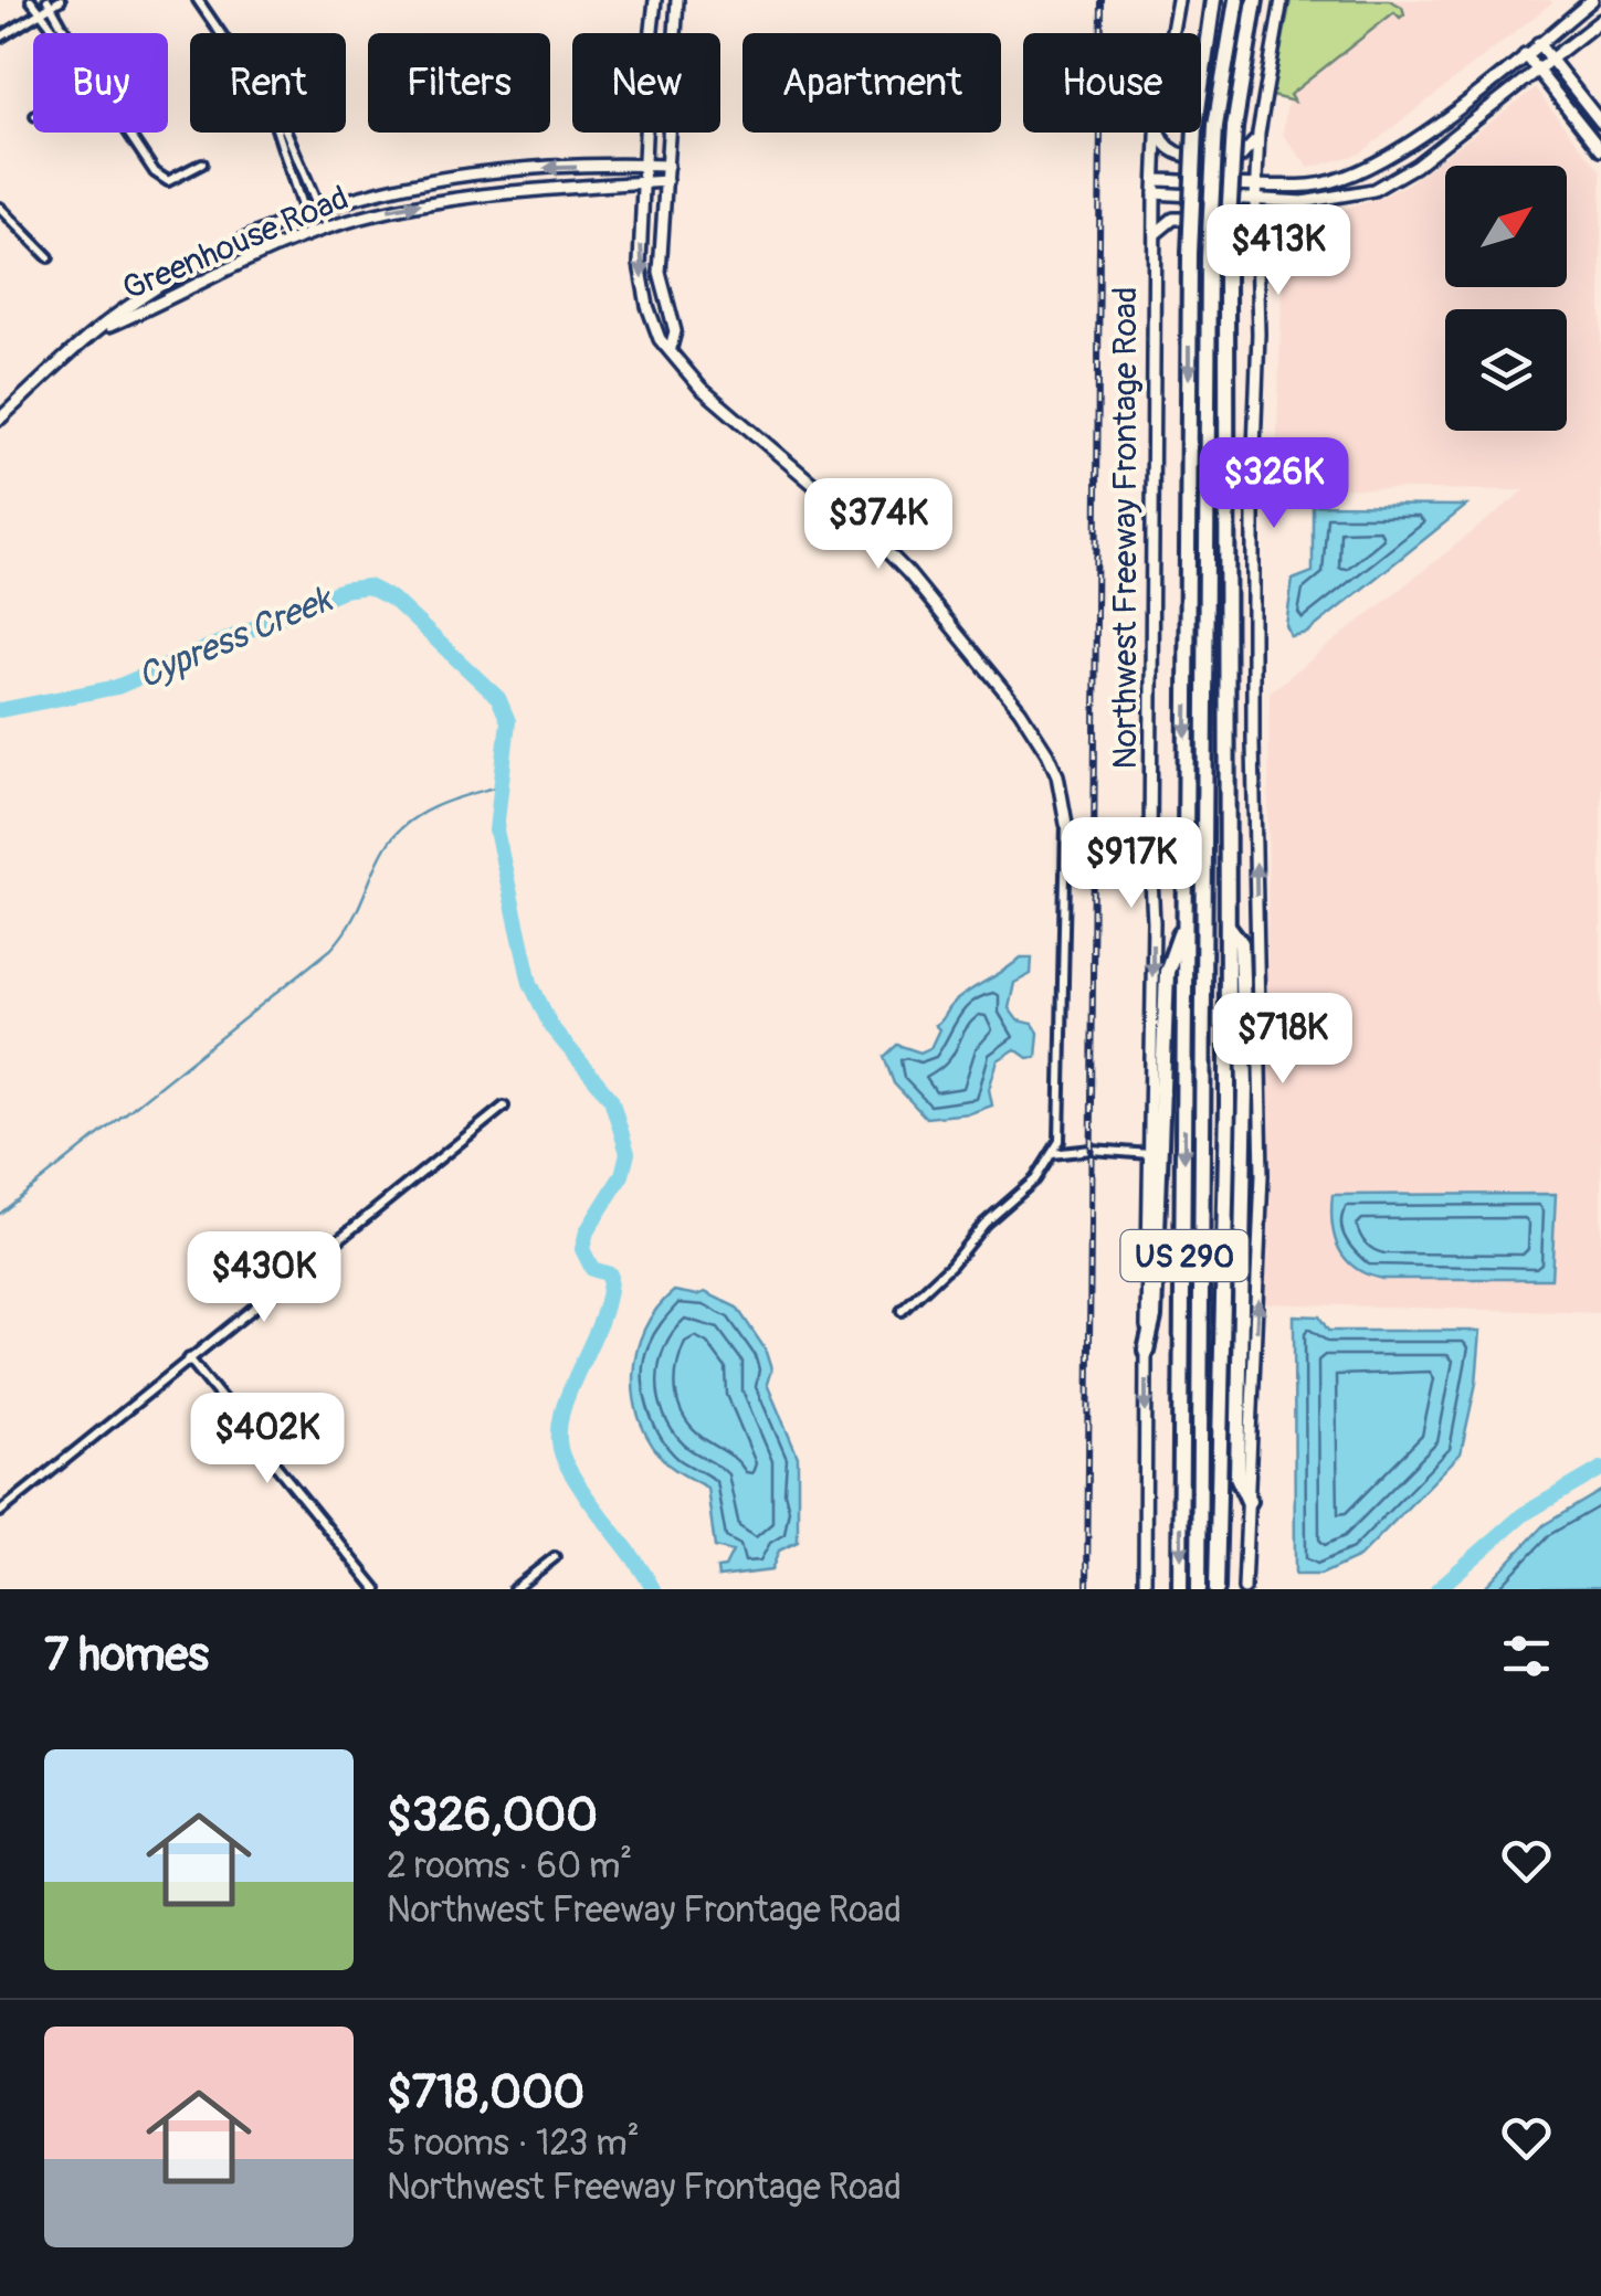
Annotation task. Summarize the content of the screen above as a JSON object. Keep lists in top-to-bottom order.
{
  "streets": {
    "highway": ["US 290"],
    "street": ["Greenhouse Road", "Northwest Freeway Frontage Road"]
  },
  "one_way": ["Northwest Freeway Frontage Road"],
  "water": ["Cypress Creek"],
  "north": "top right",
  "page": {
    "chip": [
      "Buy",
      "Rent",
      "Filters",
      "New",
      "Apartment",
      "House"
    ],
    "price": [
      "$413K",
      "$326K",
      "$374K",
      "$917K",
      "$718K",
      "$430K",
      "$402K"
    ],
    "heading": "7 homes",
    "list": [
      {
        "name": "$326,000",
        "note": "2 rooms · 60 m² · Northwest Freeway Frontage Road"
      },
      {
        "name": "$718,000",
        "note": "5 rooms · 123 m² · Northwest Freeway Frontage Road"
      }
    ]
  }
}
